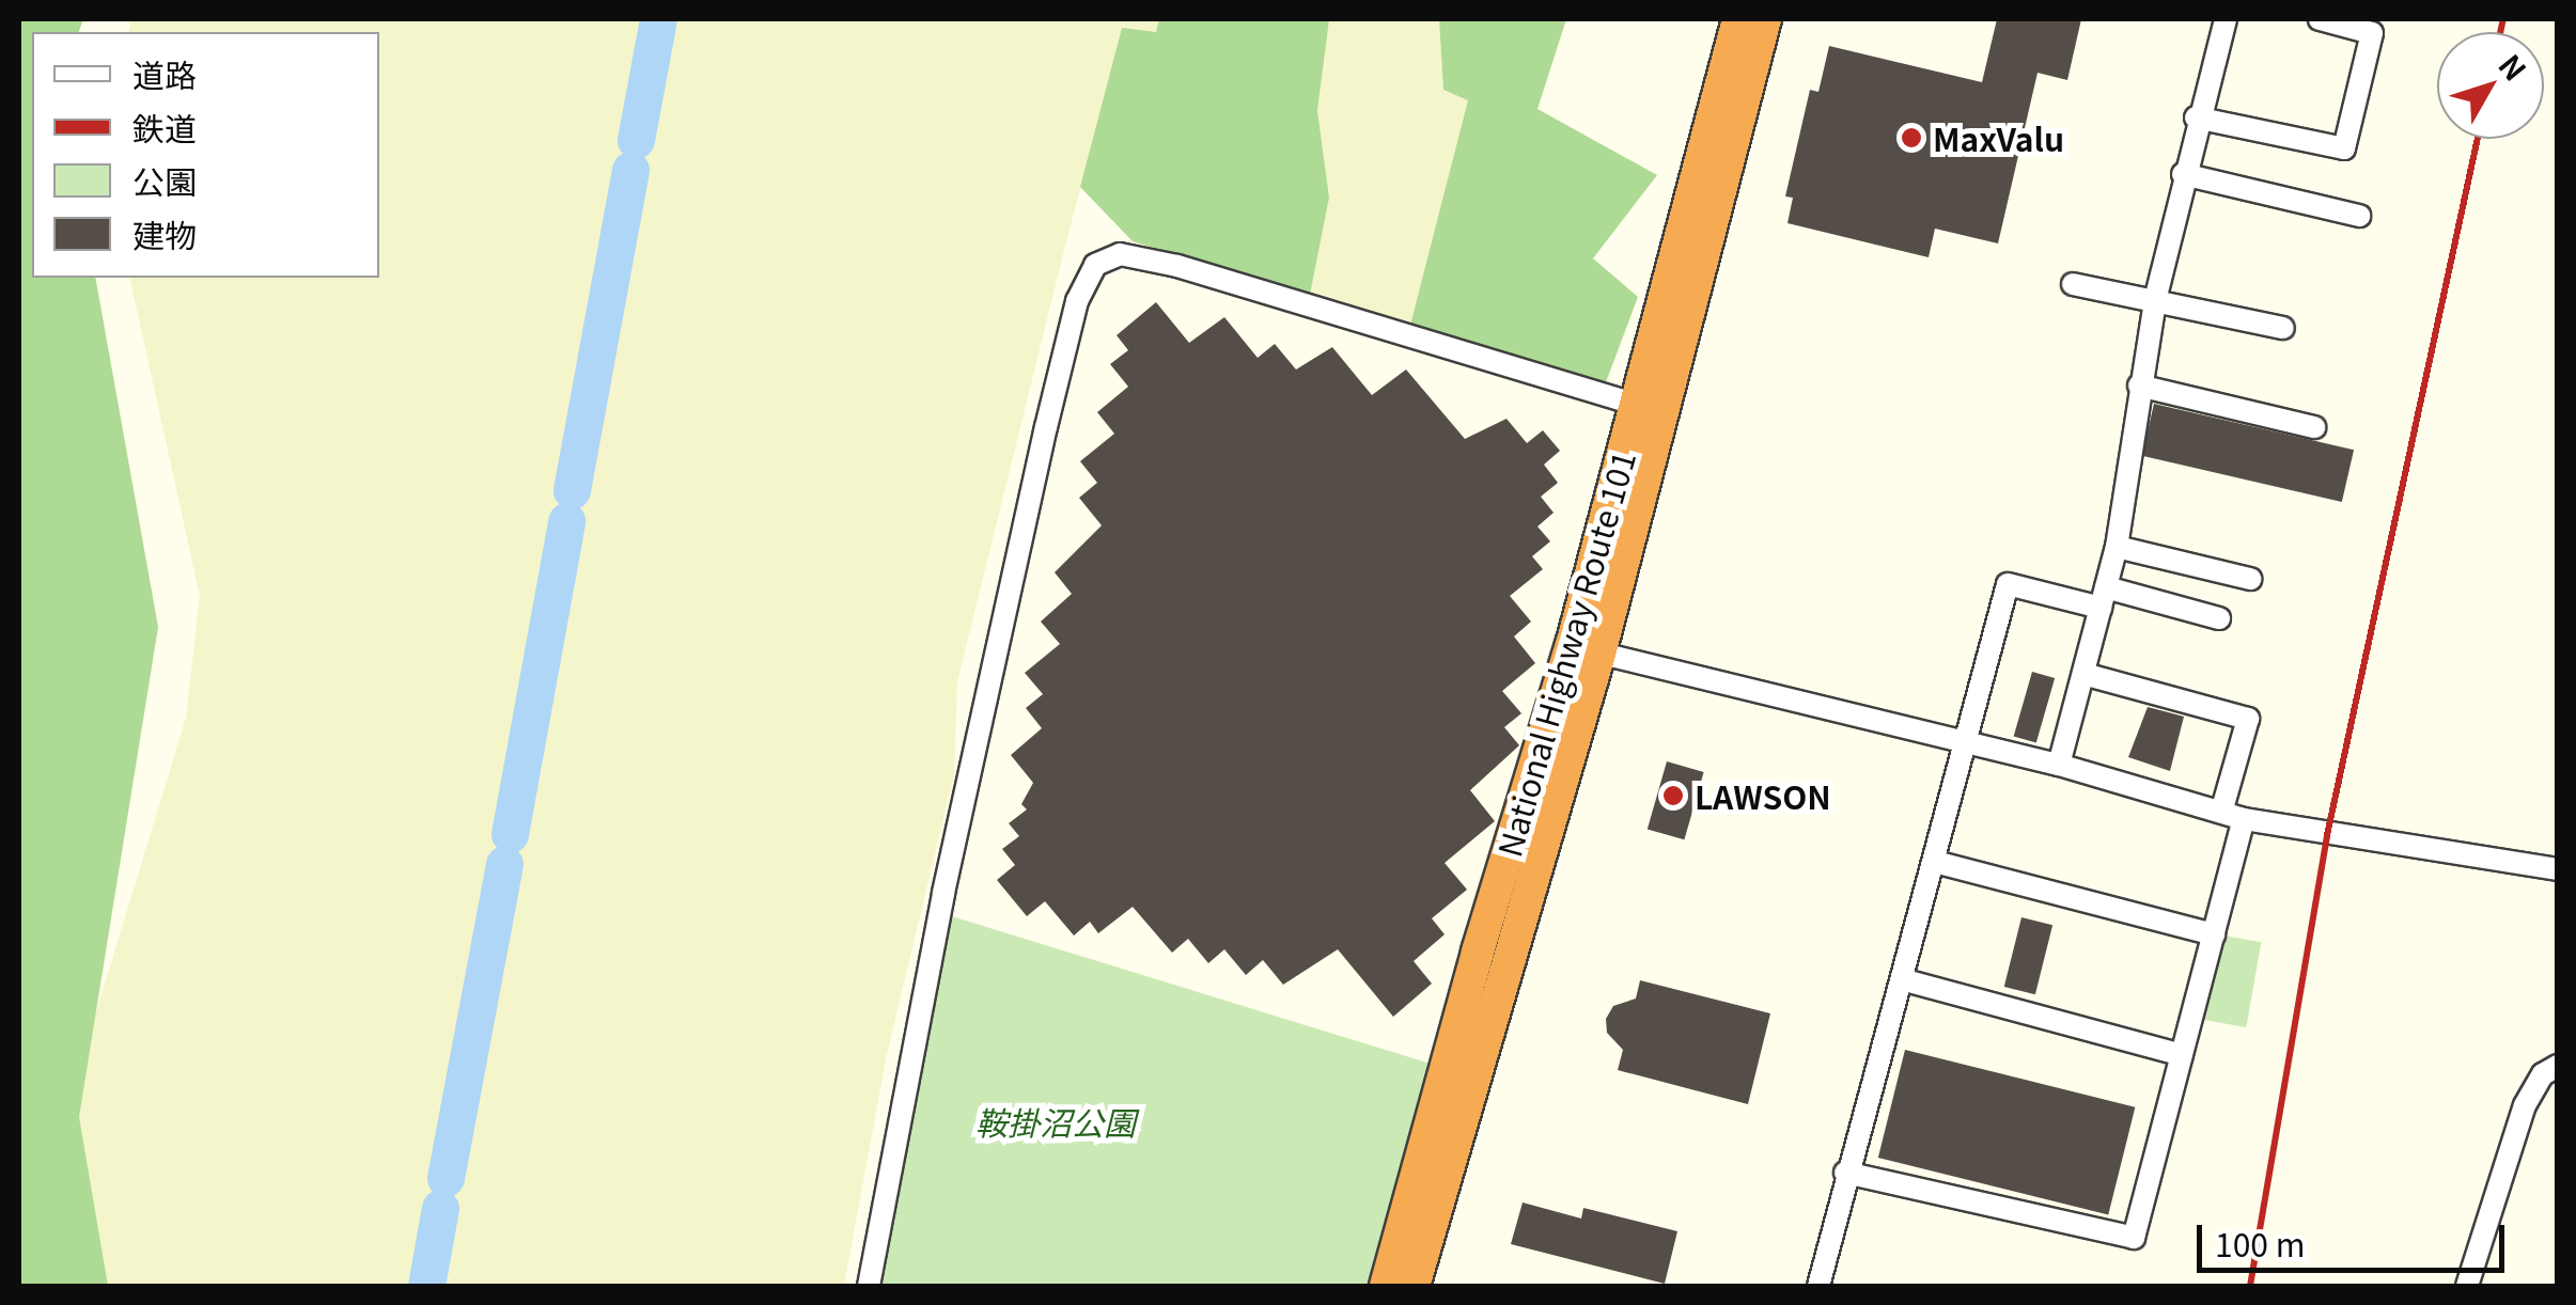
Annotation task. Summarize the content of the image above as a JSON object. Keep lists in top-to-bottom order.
{
  "streets": {
    "highway": ["National Highway Route 101"]
  },
  "parks": ["鞍掛沼公園"],
  "places": ["MaxValu", "LAWSON"],
  "legend": [
    "道路",
    "鉄道",
    "公園",
    "建物"
  ],
  "scale_bar": "100 m",
  "north": "top right"
}
